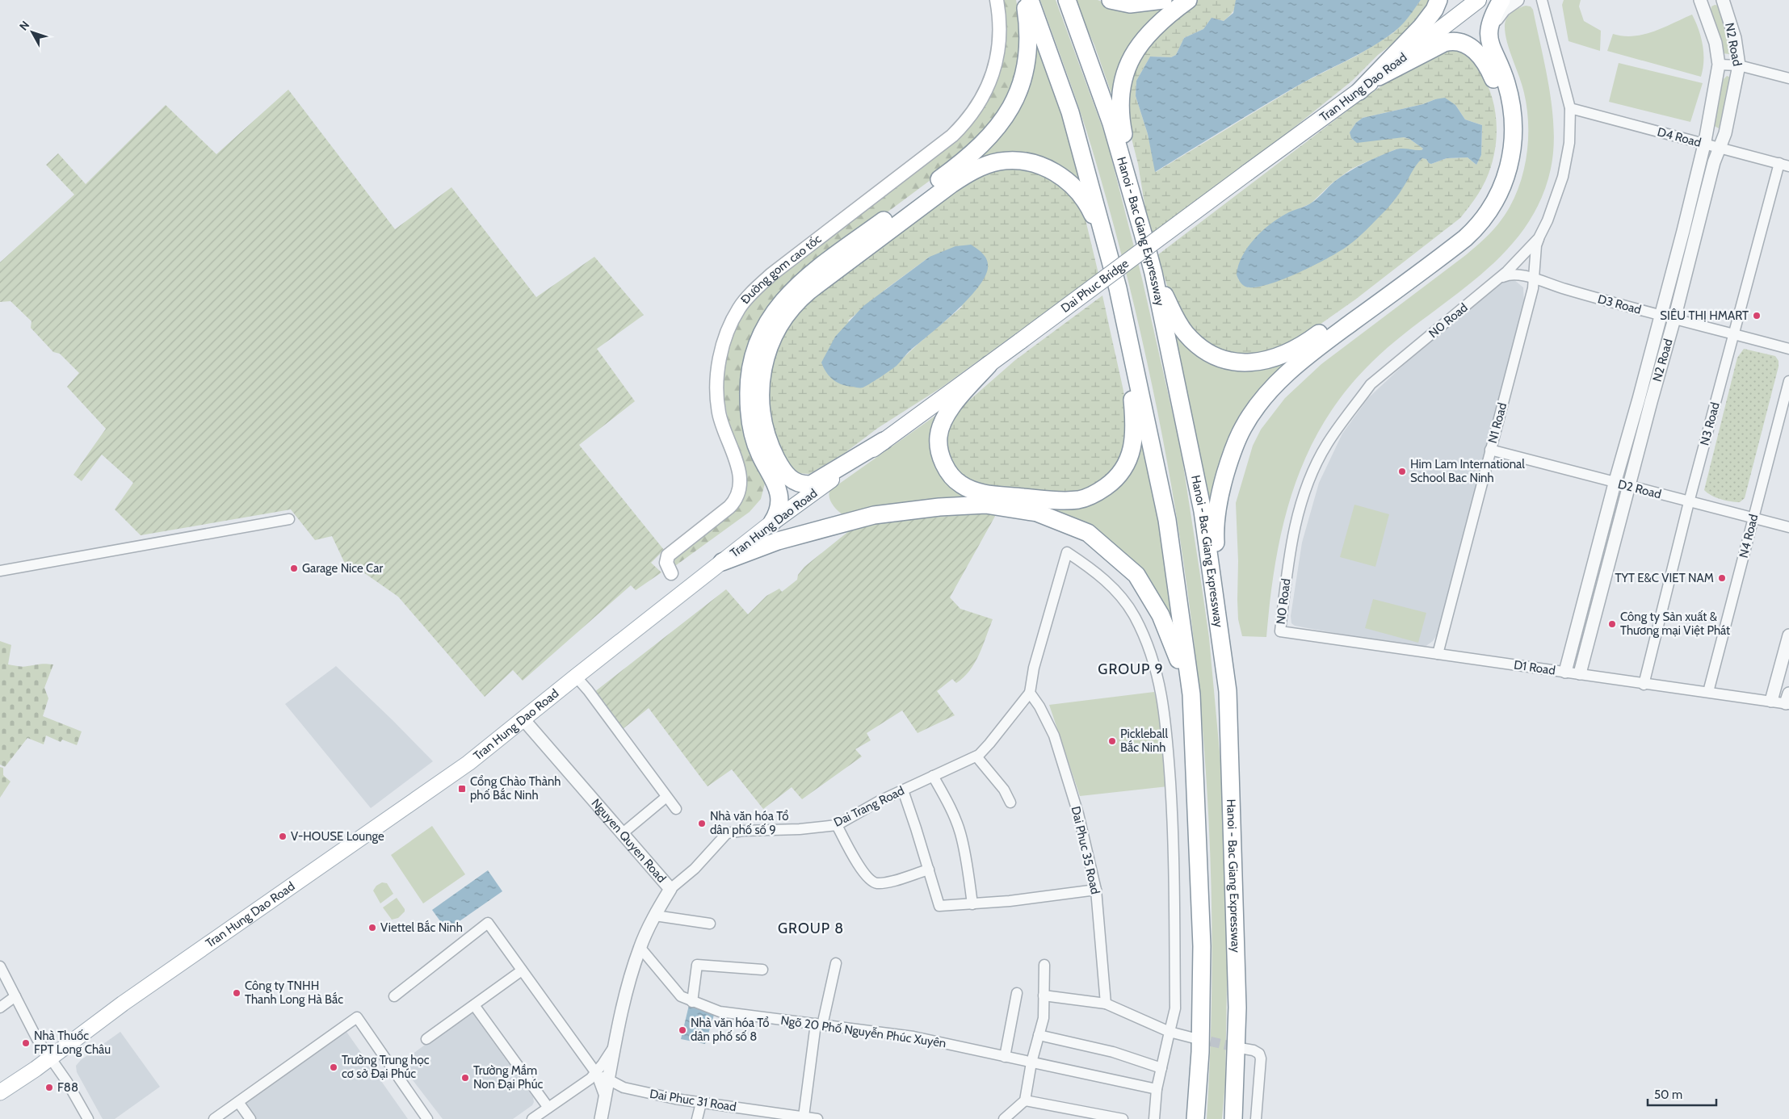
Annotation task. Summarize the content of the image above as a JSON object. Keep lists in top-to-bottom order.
{
  "streets": {
    "highway": ["Tran Hung Dao Road", "Hanoi - Bac Giang Expressway", "Dai Phuc Bridge"],
    "main road": ["Đường gom cao tốc"],
    "street": [
      "N2 Road",
      "D4 Road",
      "D3 Road",
      "N0 Road",
      "N1 Road",
      "N3 Road",
      "D2 Road",
      "N4 Road",
      "D1 Road",
      "Dai Trang Road",
      "Nguyen Quyen Road",
      "Dai Phuc 35 Road",
      "Ngõ 20 Phố Nguyễn Phúc Xuyên",
      "Dai Phuc 31 Road"
    ]
  },
  "crossings": [
    ["N2 Road", "D4 Road"],
    ["N2 Road", "D3 Road"],
    ["N2 Road", "D2 Road"],
    ["N2 Road", "D1 Road"],
    ["Tran Hung Dao Road", "Dai Phuc Bridge"],
    ["Tran Hung Dao Road", "Nguyen Quyen Road"],
    ["D4 Road", "N0 Road"],
    ["D4 Road", "N3 Road"],
    ["D3 Road", "N0 Road"],
    ["D3 Road", "N1 Road"],
    ["D3 Road", "N3 Road"],
    ["N0 Road", "N1 Road"],
    ["N0 Road", "D1 Road"],
    ["N1 Road", "D2 Road"],
    ["N1 Road", "D1 Road"],
    ["N3 Road", "D2 Road"],
    ["N3 Road", "D1 Road"],
    ["D2 Road", "N4 Road"],
    ["N4 Road", "D1 Road"],
    ["Dai Trang Road", "Nguyen Quyen Road"],
    ["Dai Trang Road", "Dai Phuc 35 Road"],
    ["Nguyen Quyen Road", "Ngõ 20 Phố Nguyễn Phúc Xuyên"],
    ["Nguyen Quyen Road", "Dai Phuc 31 Road"]
  ],
  "districts": ["GROUP 9", "GROUP 8"],
  "places": {
    "other": [
      "SIÊU THỊ HMART",
      "Him Lam International School Bac Ninh",
      "Garage Nice Car",
      "TYT E&C VIET NAM",
      "Công ty Sản xuất & Thương mại Việt Phát",
      "Pickleball Bắc Ninh",
      "Nhà văn hóa Tổ dân phố số 9",
      "V-HOUSE Lounge",
      "Viettel Bắc Ninh",
      "Công ty TNHH Thanh Long Hà Bắc",
      "Nhà văn hóa Tổ dân phố số 8",
      "Nhà Thuốc FPT Long Châu",
      "Trường Trung học cơ sở Đại Phúc",
      "Trường Mầm Non Đại Phúc",
      "F88"
    ],
    "transit": ["Cổng Chào Thành phố Bắc Ninh"]
  },
  "scale_bar": "50 m",
  "north": "top left"
}
